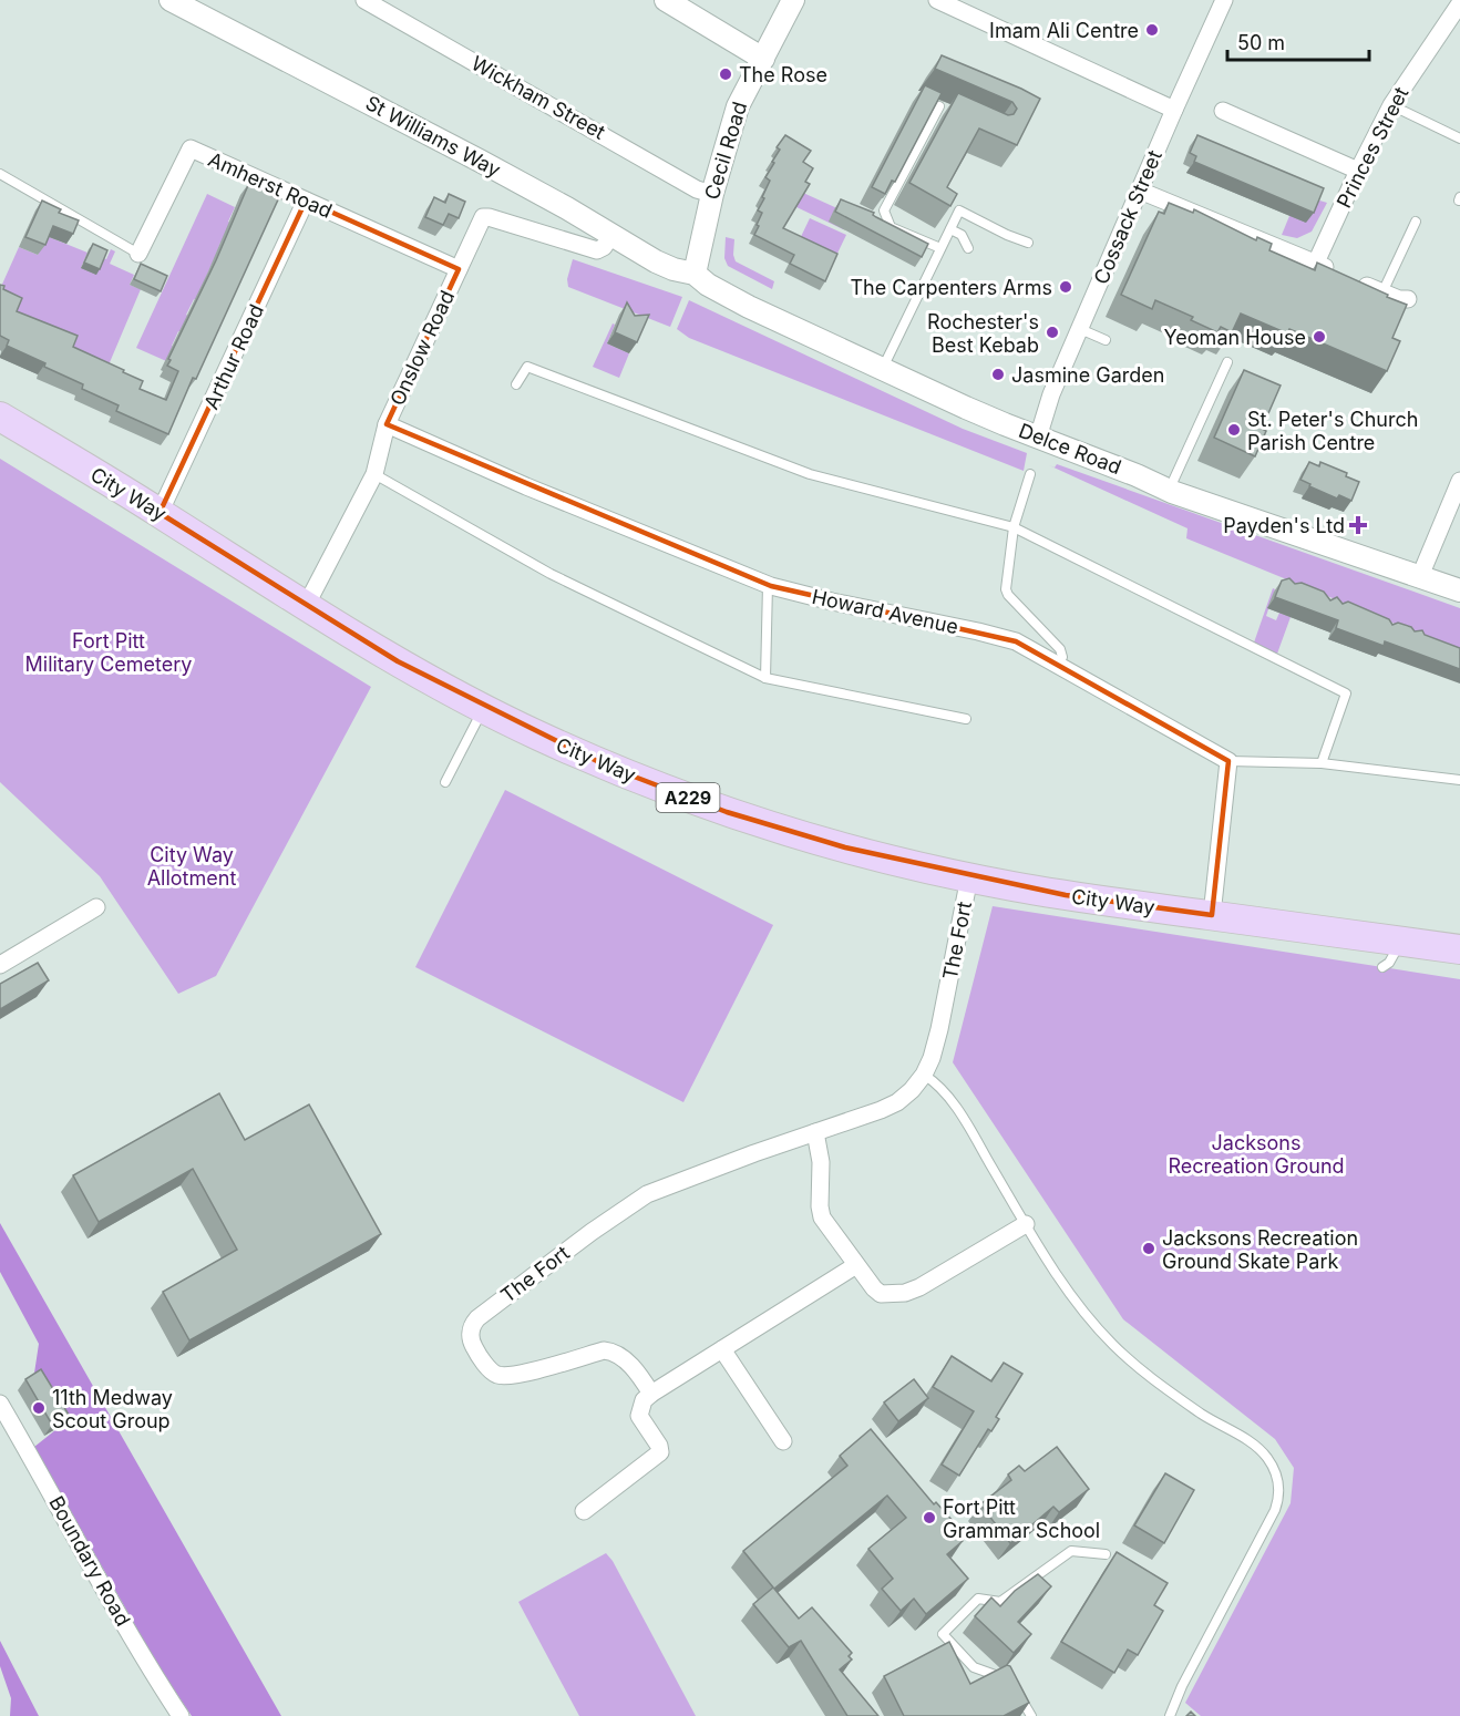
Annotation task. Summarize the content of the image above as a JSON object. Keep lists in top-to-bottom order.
{
  "streets": {
    "main road": ["City Way", "A229"],
    "street": [
      "Wickham Street",
      "St Williams Way",
      "Princes Street",
      "Cecil Road",
      "Amherst Road",
      "Cossack Street",
      "Onslow Road",
      "Arthur Road",
      "Delce Road",
      "Howard Avenue",
      "The Fort",
      "Boundary Road"
    ]
  },
  "crossings": [
    ["Wickham Street", "Cecil Road"],
    ["St Williams Way", "Cecil Road"],
    ["St Williams Way", "Onslow Road"],
    ["St Williams Way", "Delce Road"],
    ["Cecil Road", "Delce Road"],
    ["Amherst Road", "Onslow Road"],
    ["Amherst Road", "Arthur Road"],
    ["Cossack Street", "Delce Road"],
    ["Onslow Road", "City Way"],
    ["Onslow Road", "Howard Avenue"],
    ["Arthur Road", "City Way"],
    ["City Way", "The Fort"]
  ],
  "parks": ["Fort Pitt Military Cemetery", "City Way Allotment", "Jacksons Recreation Ground"],
  "places": {
    "other": [
      "Imam Ali Centre",
      "The Rose",
      "The Carpenters Arms",
      "Rochester's Best Kebab",
      "Yeoman House",
      "Jasmine Garden",
      "St. Peter's Church Parish Centre",
      "Jacksons Recreation Ground Skate Park",
      "11th Medway Scout Group",
      "Fort Pitt Grammar School"
    ],
    "health": ["Payden's Ltd"]
  },
  "scale_bar": "50 m"
}
